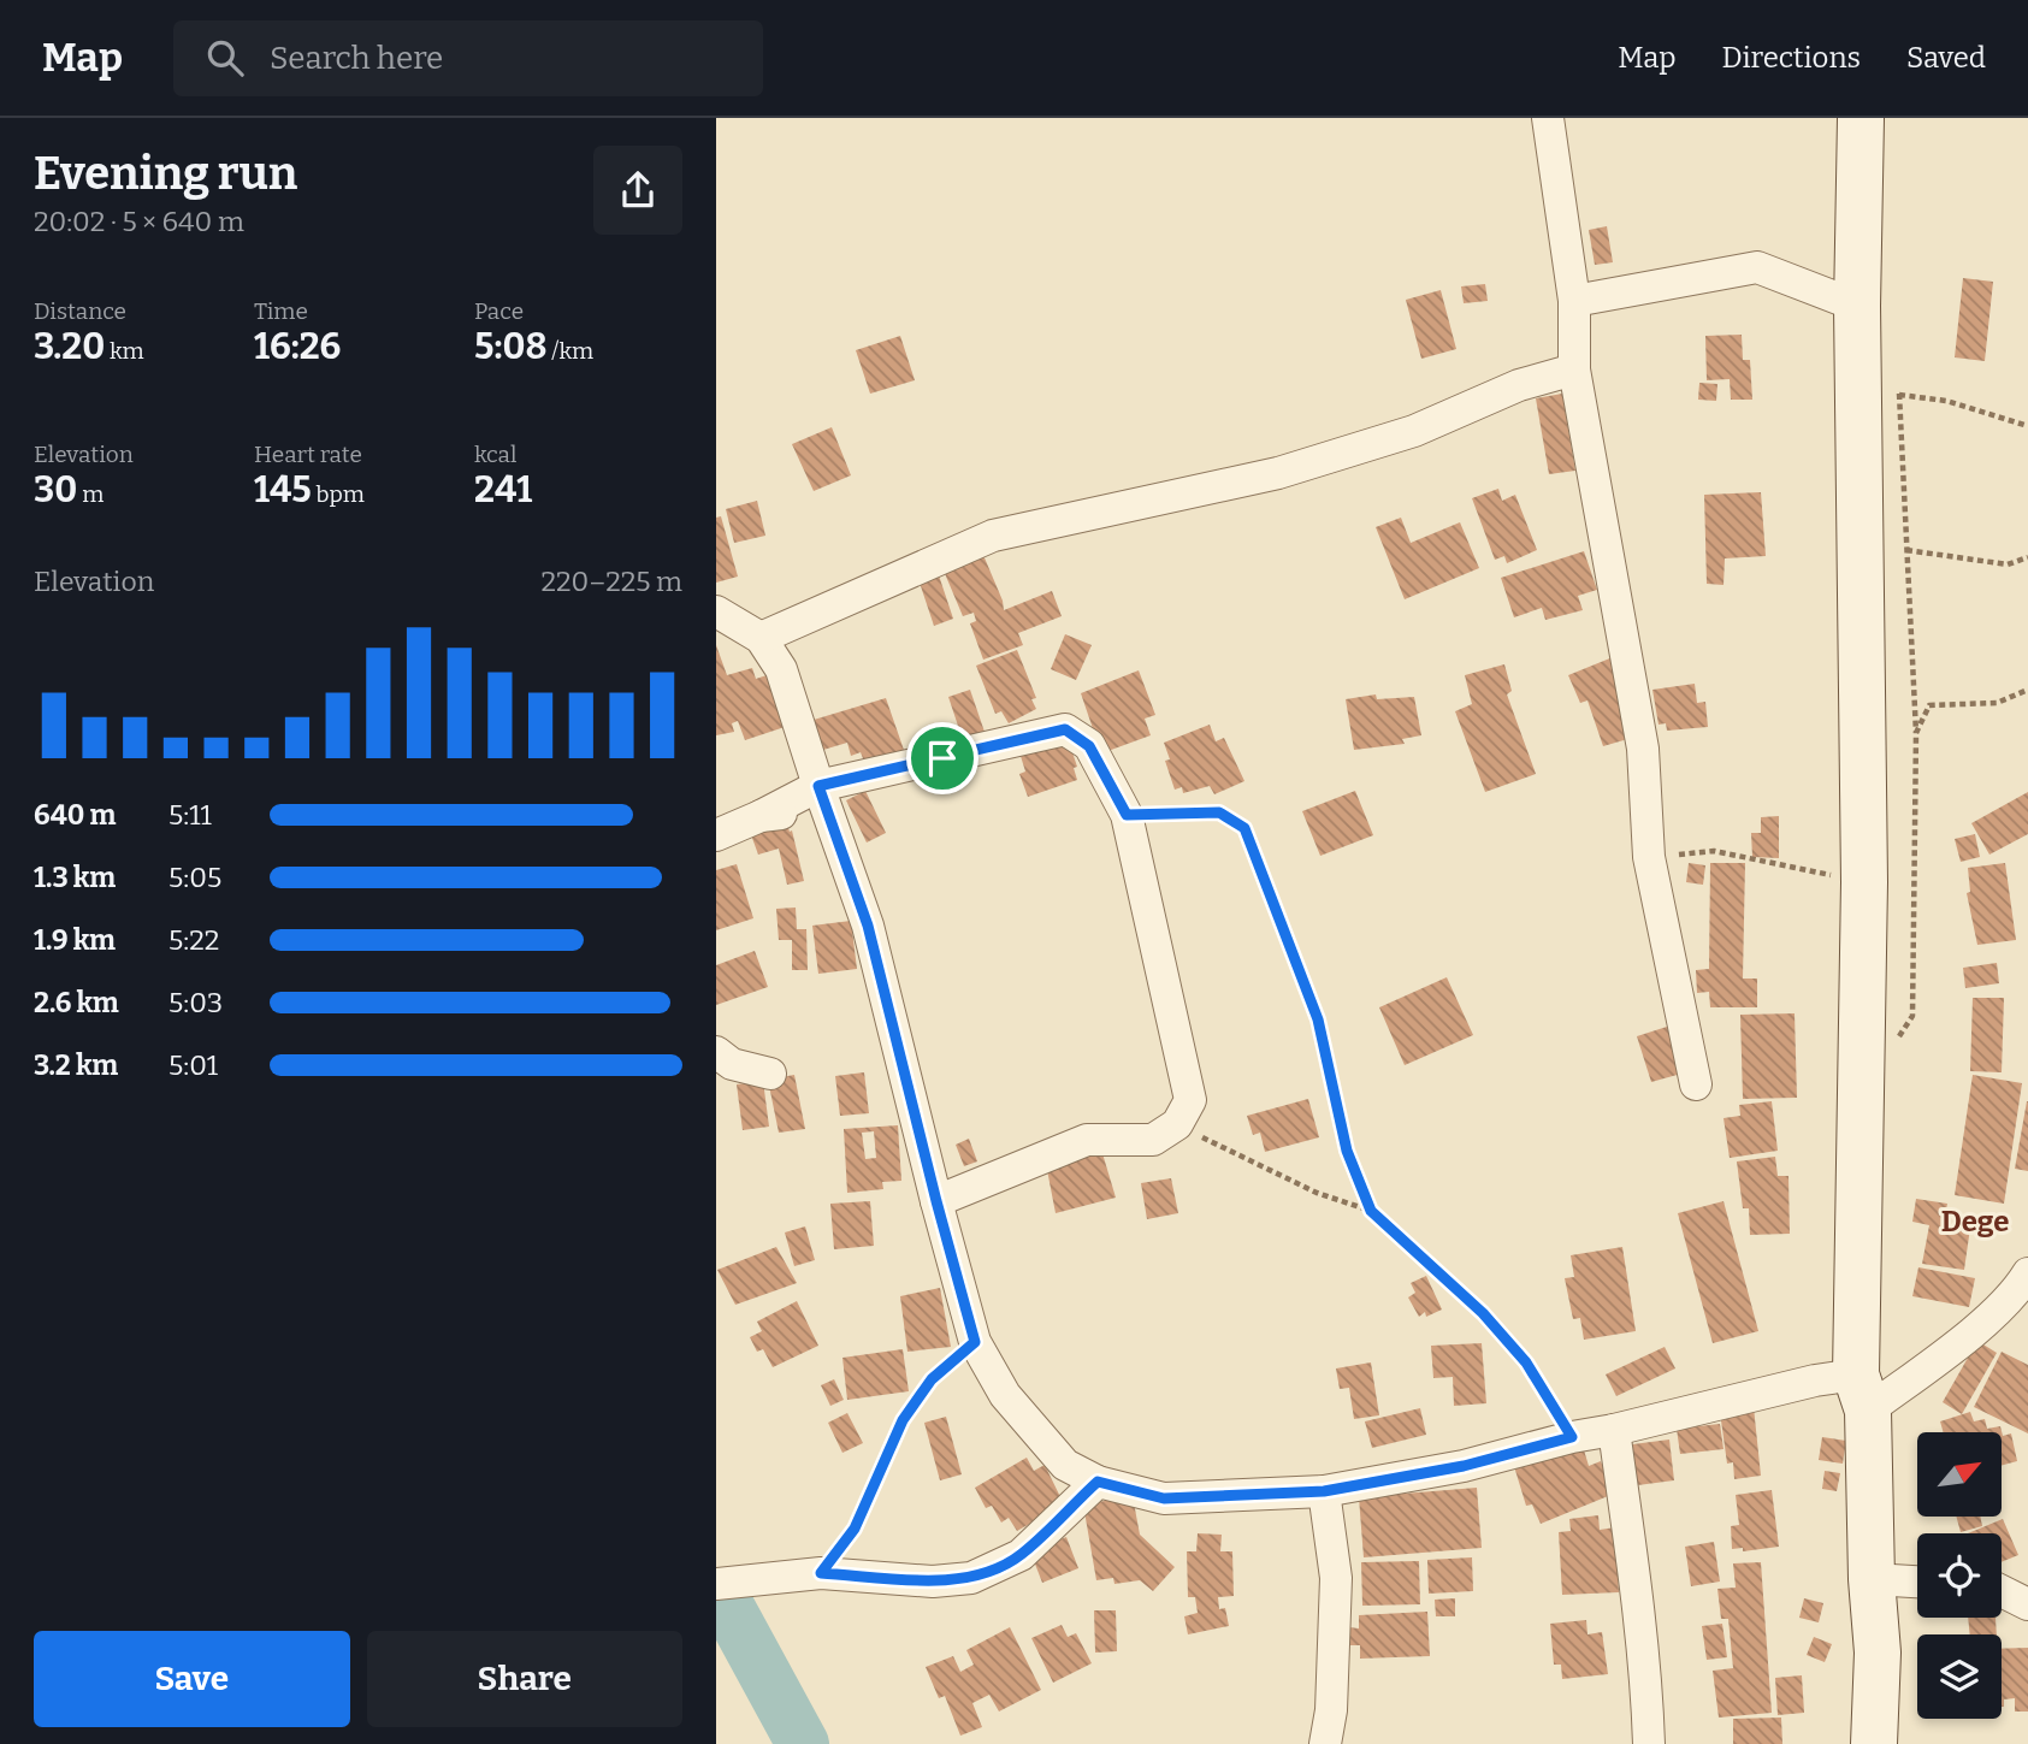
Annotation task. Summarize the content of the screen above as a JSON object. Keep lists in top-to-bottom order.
{
  "districts": ["Dege"],
  "north": "top right",
  "page": {
    "header": "Map",
    "search": "Search here",
    "nav": ["Map", "Directions", "Saved"],
    "heading": ["Evening run", "20:02 · 5 × 640 m"],
    "stats": [
      ["Distance", "3.20 km"],
      ["Time", "16:26"],
      ["Pace", "5:08 /km"],
      ["Elevation", "30 m"],
      ["Heart rate", "145 bpm"],
      ["kcal", "241"]
    ],
    "chart": ["Elevation", "220–225 m"],
    "list": [
      {
        "name": "640 m",
        "note": "5:11"
      },
      {
        "name": "1.3 km",
        "note": "5:05"
      },
      {
        "name": "1.9 km",
        "note": "5:22"
      },
      {
        "name": "2.6 km",
        "note": "5:03"
      },
      {
        "name": "3.2 km",
        "note": "5:01"
      }
    ],
    "buttons": ["Save", "Share"]
  }
}
